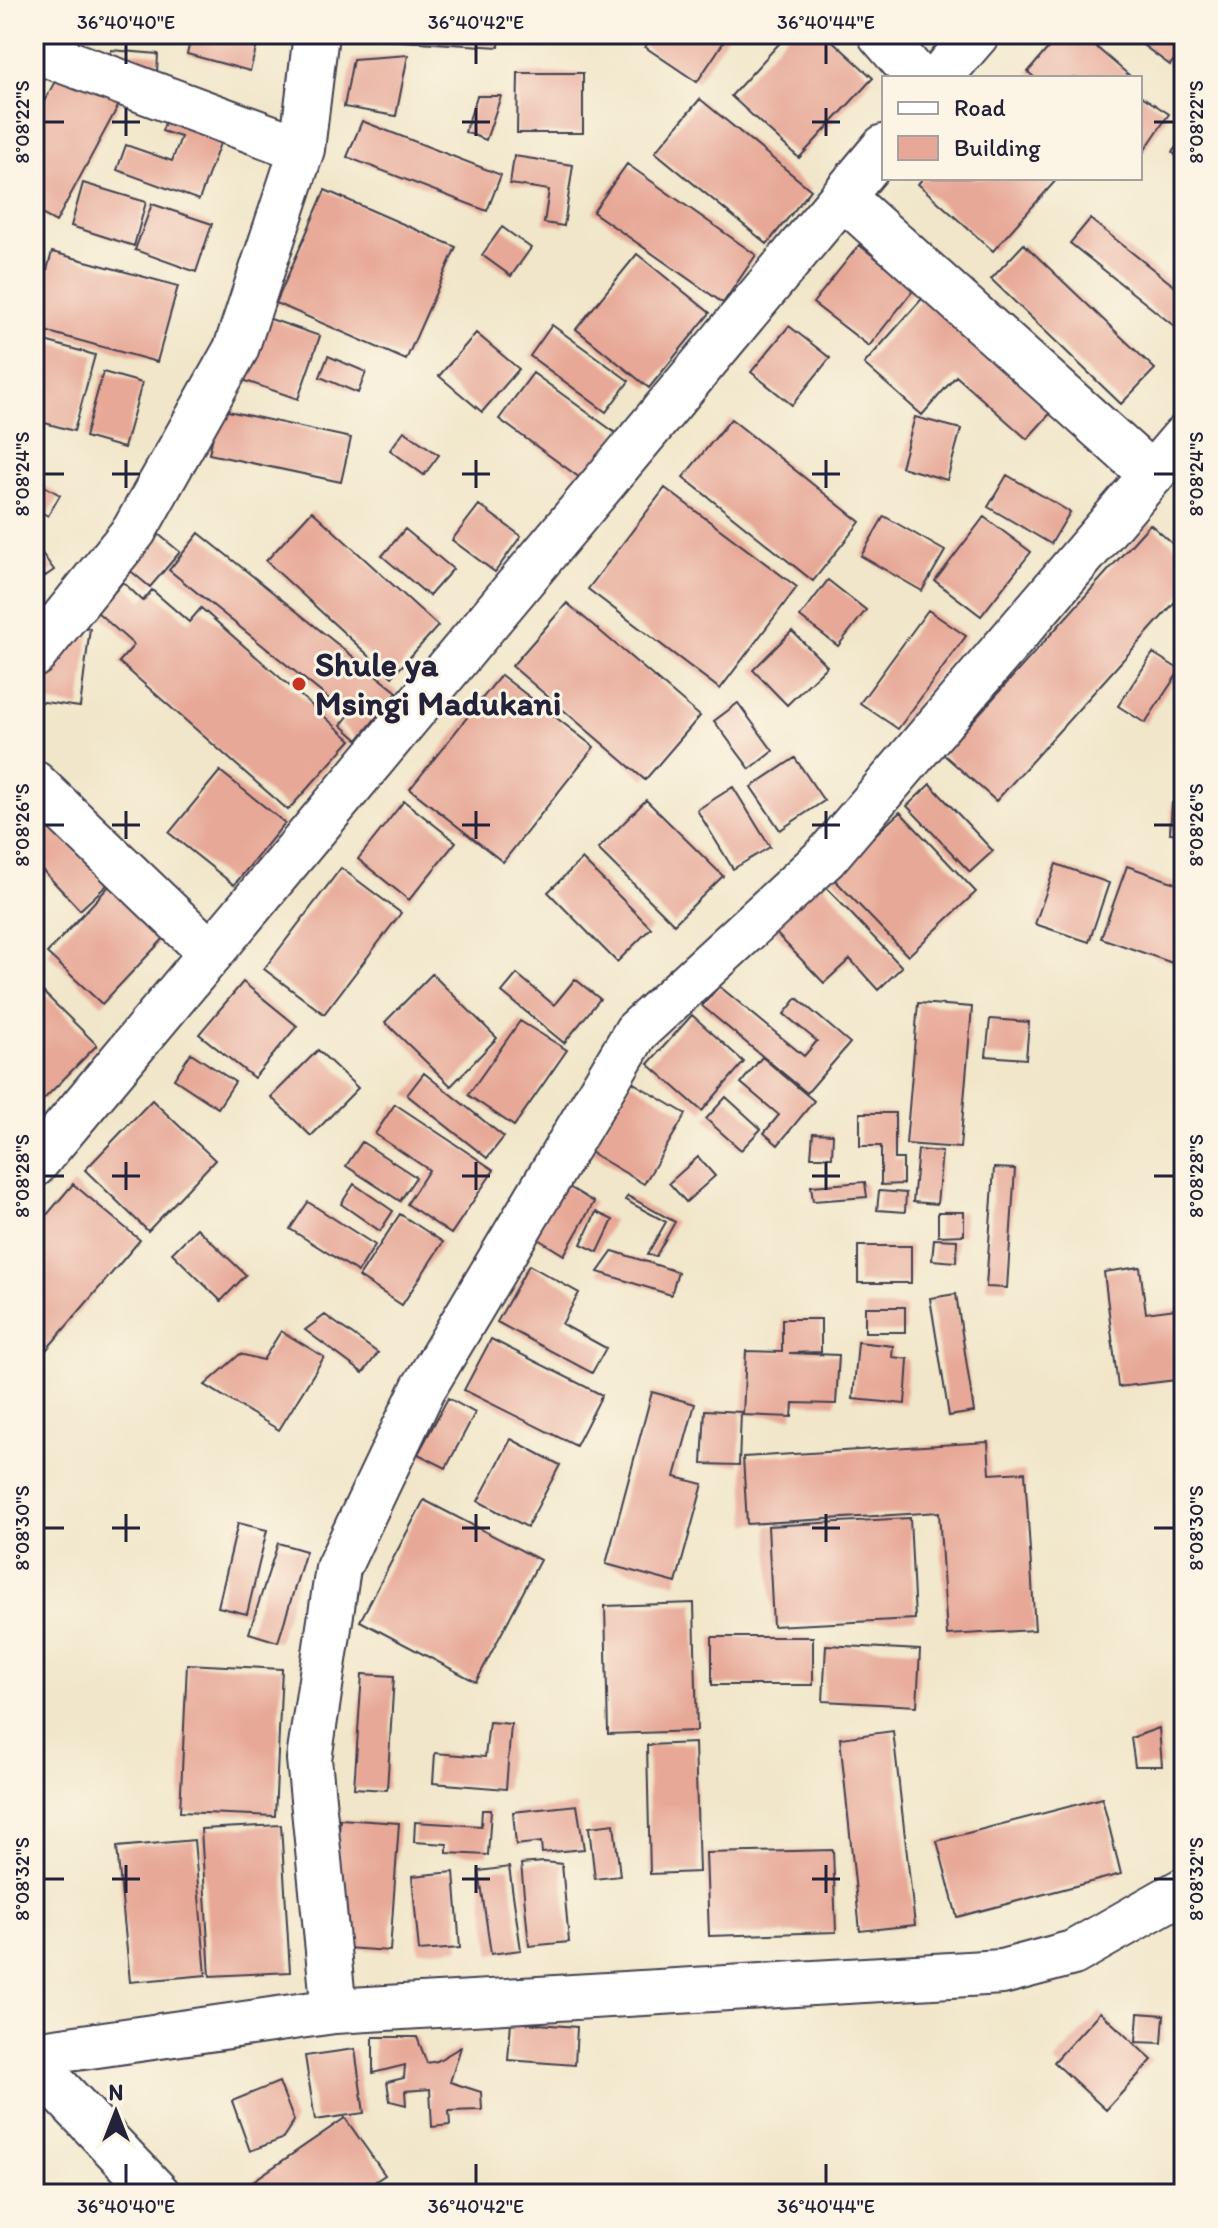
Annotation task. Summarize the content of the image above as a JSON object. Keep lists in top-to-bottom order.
{
  "places": ["Shule ya Msingi Madukani"],
  "legend": ["Road", "Building"],
  "north": "top",
  "coordinates": [
    "36°40'40\"E",
    "36°40'42\"E",
    "36°40'44\"E",
    "8°08'22\"S",
    "8°08'24\"S",
    "8°08'26\"S",
    "8°08'28\"S",
    "8°08'30\"S",
    "8°08'32\"S"
  ]
}
